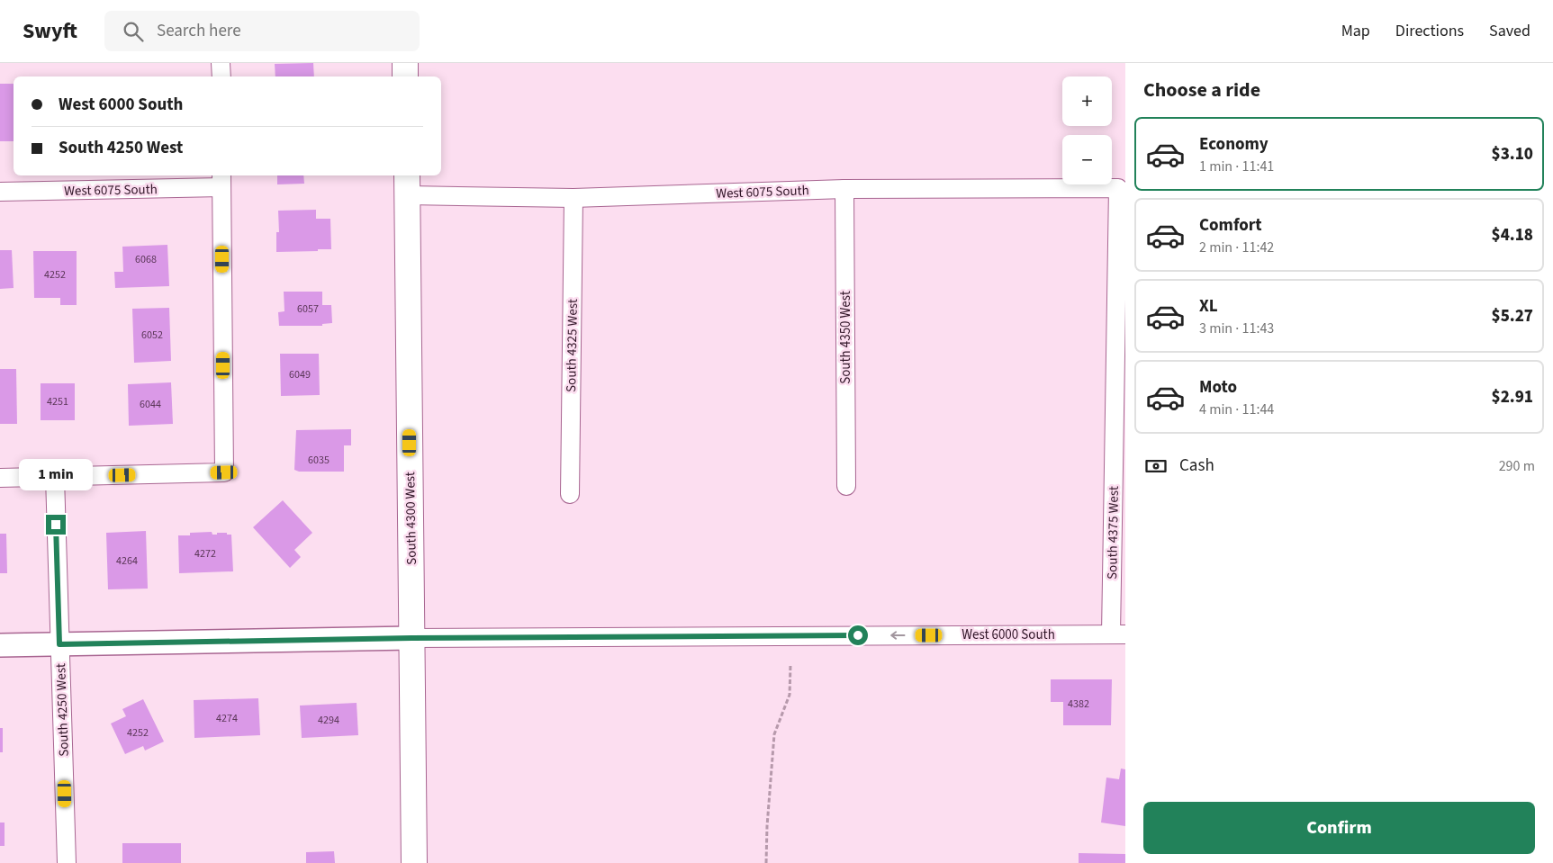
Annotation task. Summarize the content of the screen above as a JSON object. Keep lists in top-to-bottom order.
{
  "streets": {
    "main road": ["South 4300 West"],
    "street": [
      "West 6075 South",
      "South 4350 West",
      "South 4325 West",
      "South 4375 West",
      "West 6000 South",
      "South 4250 West"
    ]
  },
  "crossings": [
    ["West 6075 South", "South 4350 West"],
    ["West 6075 South", "South 4325 West"],
    ["West 6075 South", "South 4300 West"],
    ["West 6075 South", "South 4375 West"],
    ["South 4300 West", "West 6000 South"],
    ["South 4375 West", "West 6000 South"],
    ["West 6000 South", "South 4250 West"]
  ],
  "one_way": ["West 6000 South"],
  "house_numbers": [
    "6068",
    "4252",
    "6057",
    "6052",
    "6049",
    "4251",
    "6044",
    "6035",
    "4272",
    "4264",
    "4382",
    "4274",
    "4294",
    "4252"
  ],
  "page": {
    "header": "Swyft",
    "search": "Search here",
    "nav": ["Map", "Directions", "Saved"],
    "heading": "Choose a ride",
    "map_buttons": ["+", "−"],
    "banner": ["West 6000 South", "South 4250 West"],
    "list": [
      {
        "name": "Economy",
        "note": "1 min · 11:41",
        "value": "$3.10"
      },
      {
        "name": "Comfort",
        "note": "2 min · 11:42",
        "value": "$4.18"
      },
      {
        "name": "XL",
        "note": "3 min · 11:43",
        "value": "$5.27"
      },
      {
        "name": "Moto",
        "note": "4 min · 11:44",
        "value": "$2.91"
      }
    ],
    "pay": ["Cash", "290 m"],
    "bubble": "1 min",
    "buttons": "Confirm"
  }
}
